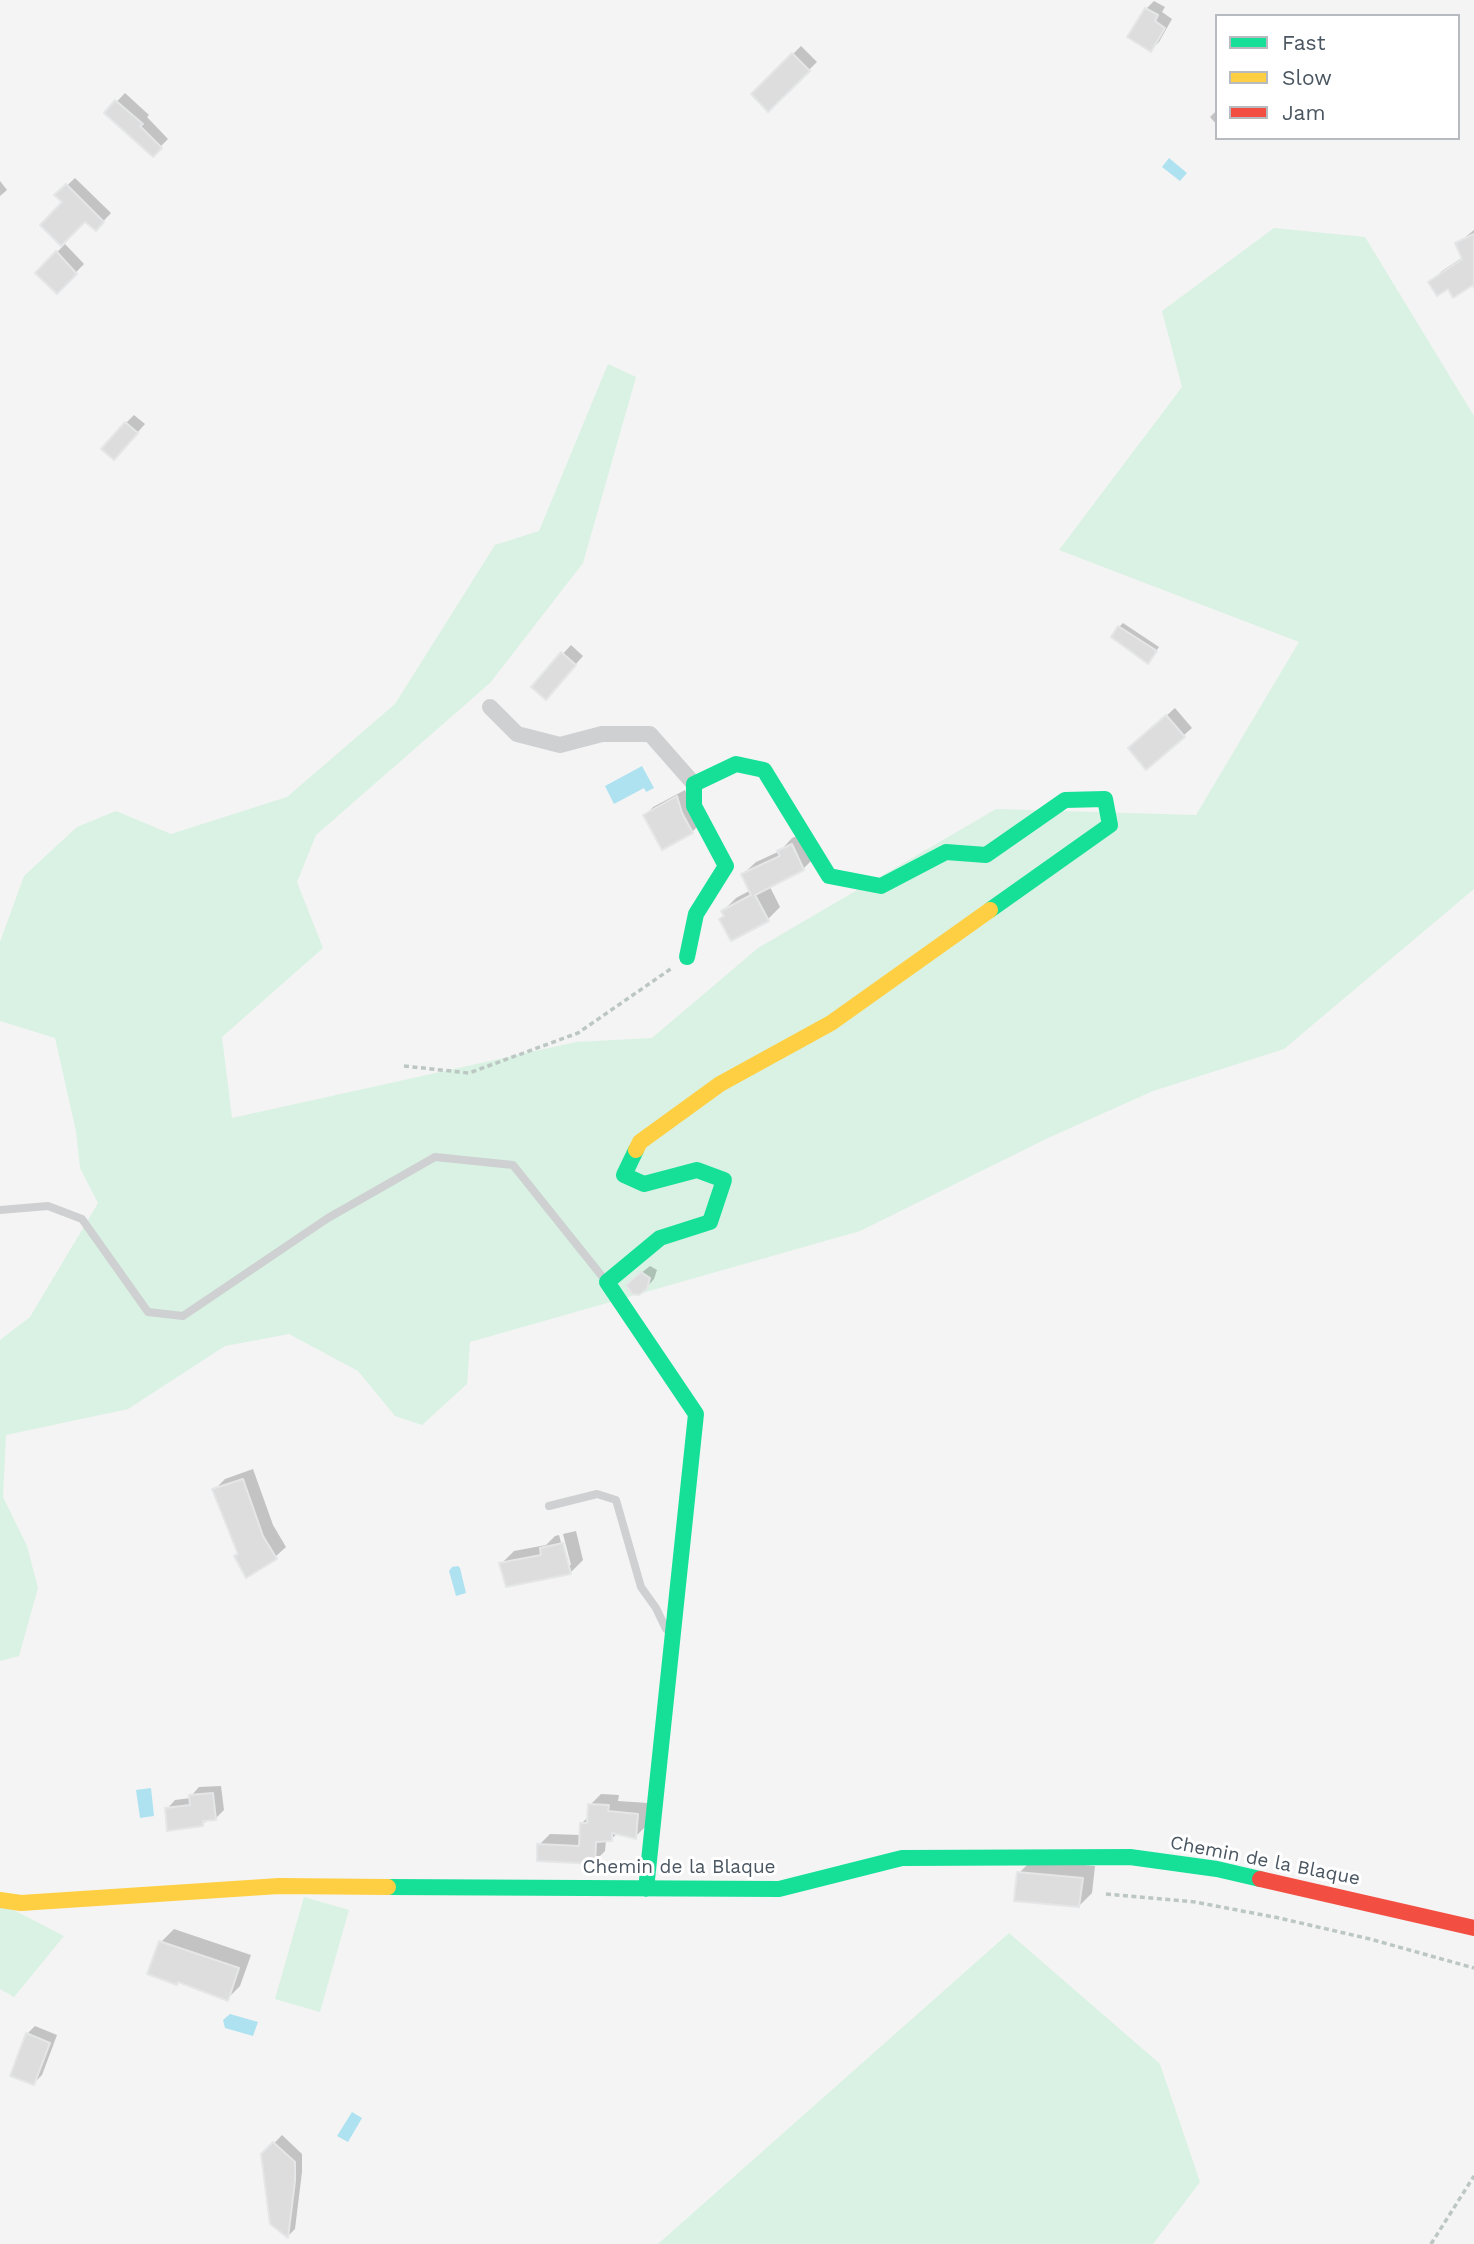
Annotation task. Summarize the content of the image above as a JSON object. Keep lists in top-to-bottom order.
{
  "streets": {
    "street": ["Chemin de la Blaque"]
  },
  "legend": ["Fast", "Slow", "Jam"]
}
